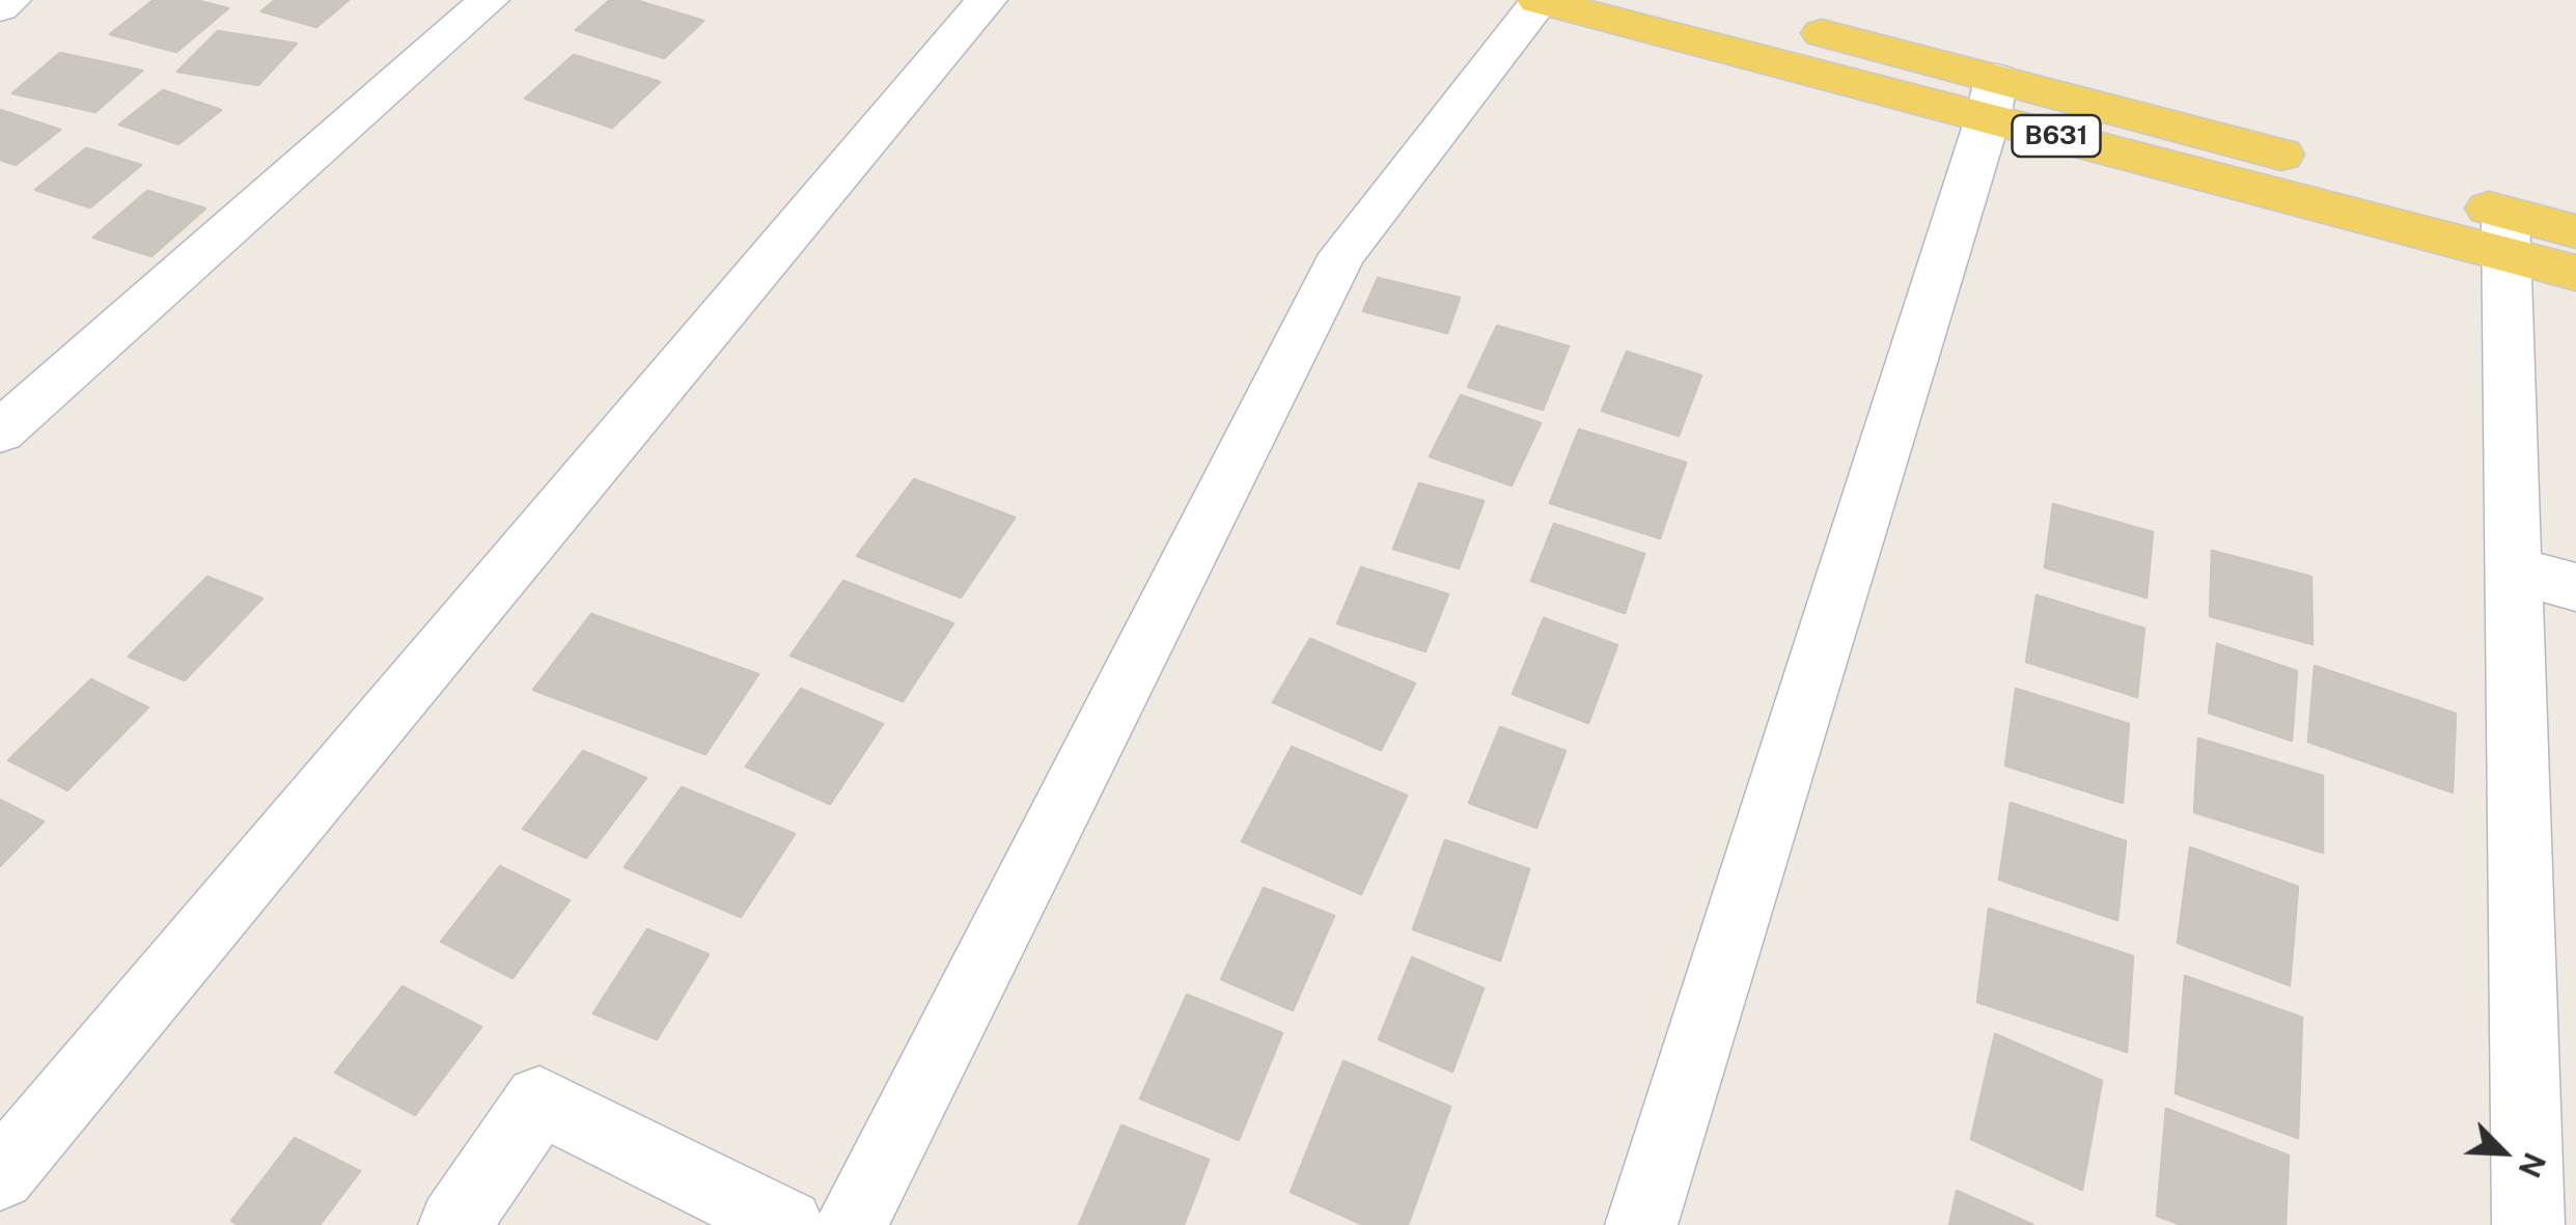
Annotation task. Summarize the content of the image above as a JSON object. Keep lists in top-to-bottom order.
{
  "streets": {
    "main road": ["B631"]
  },
  "north": "bottom right"
}
